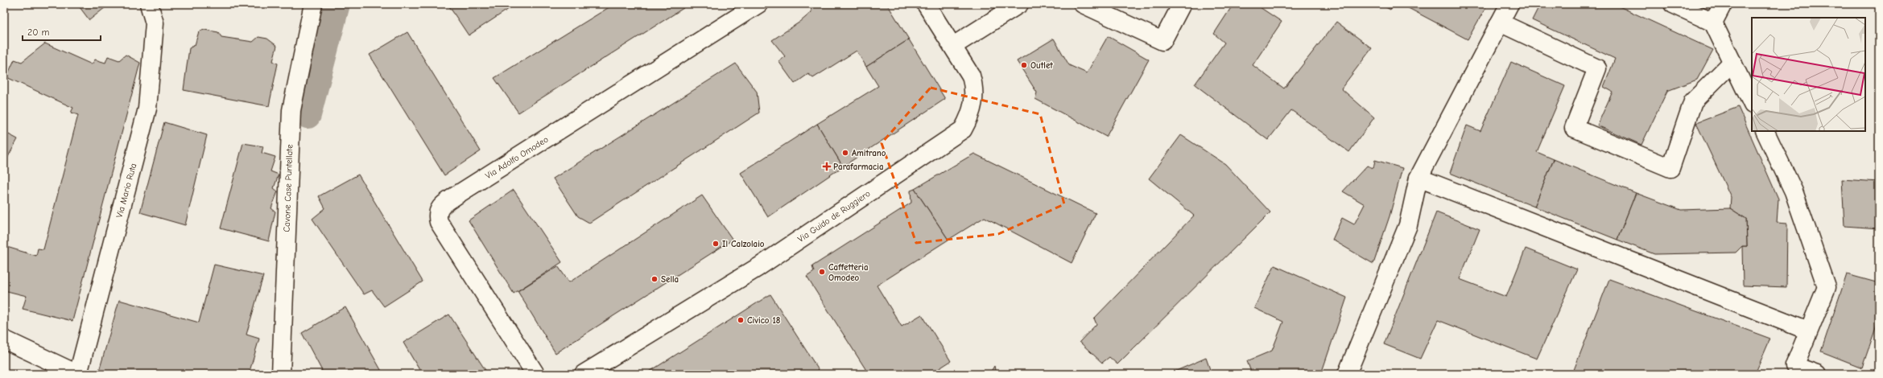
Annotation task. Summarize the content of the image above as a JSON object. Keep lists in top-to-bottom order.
{
  "streets": {
    "street": [
      "Via Adolfo Omodeo",
      "Cavone Case Puntellate",
      "Via Mario Ruta",
      "Via Guido de Ruggiero"
    ]
  },
  "places": {
    "other": [
      "Outlet",
      "Amitrano",
      "Il Calzolaio",
      "Caffetteria Omodeo",
      "Sella",
      "Civico 18"
    ],
    "health": ["Parafarmacia"]
  },
  "scale_bar": "20 m"
}
